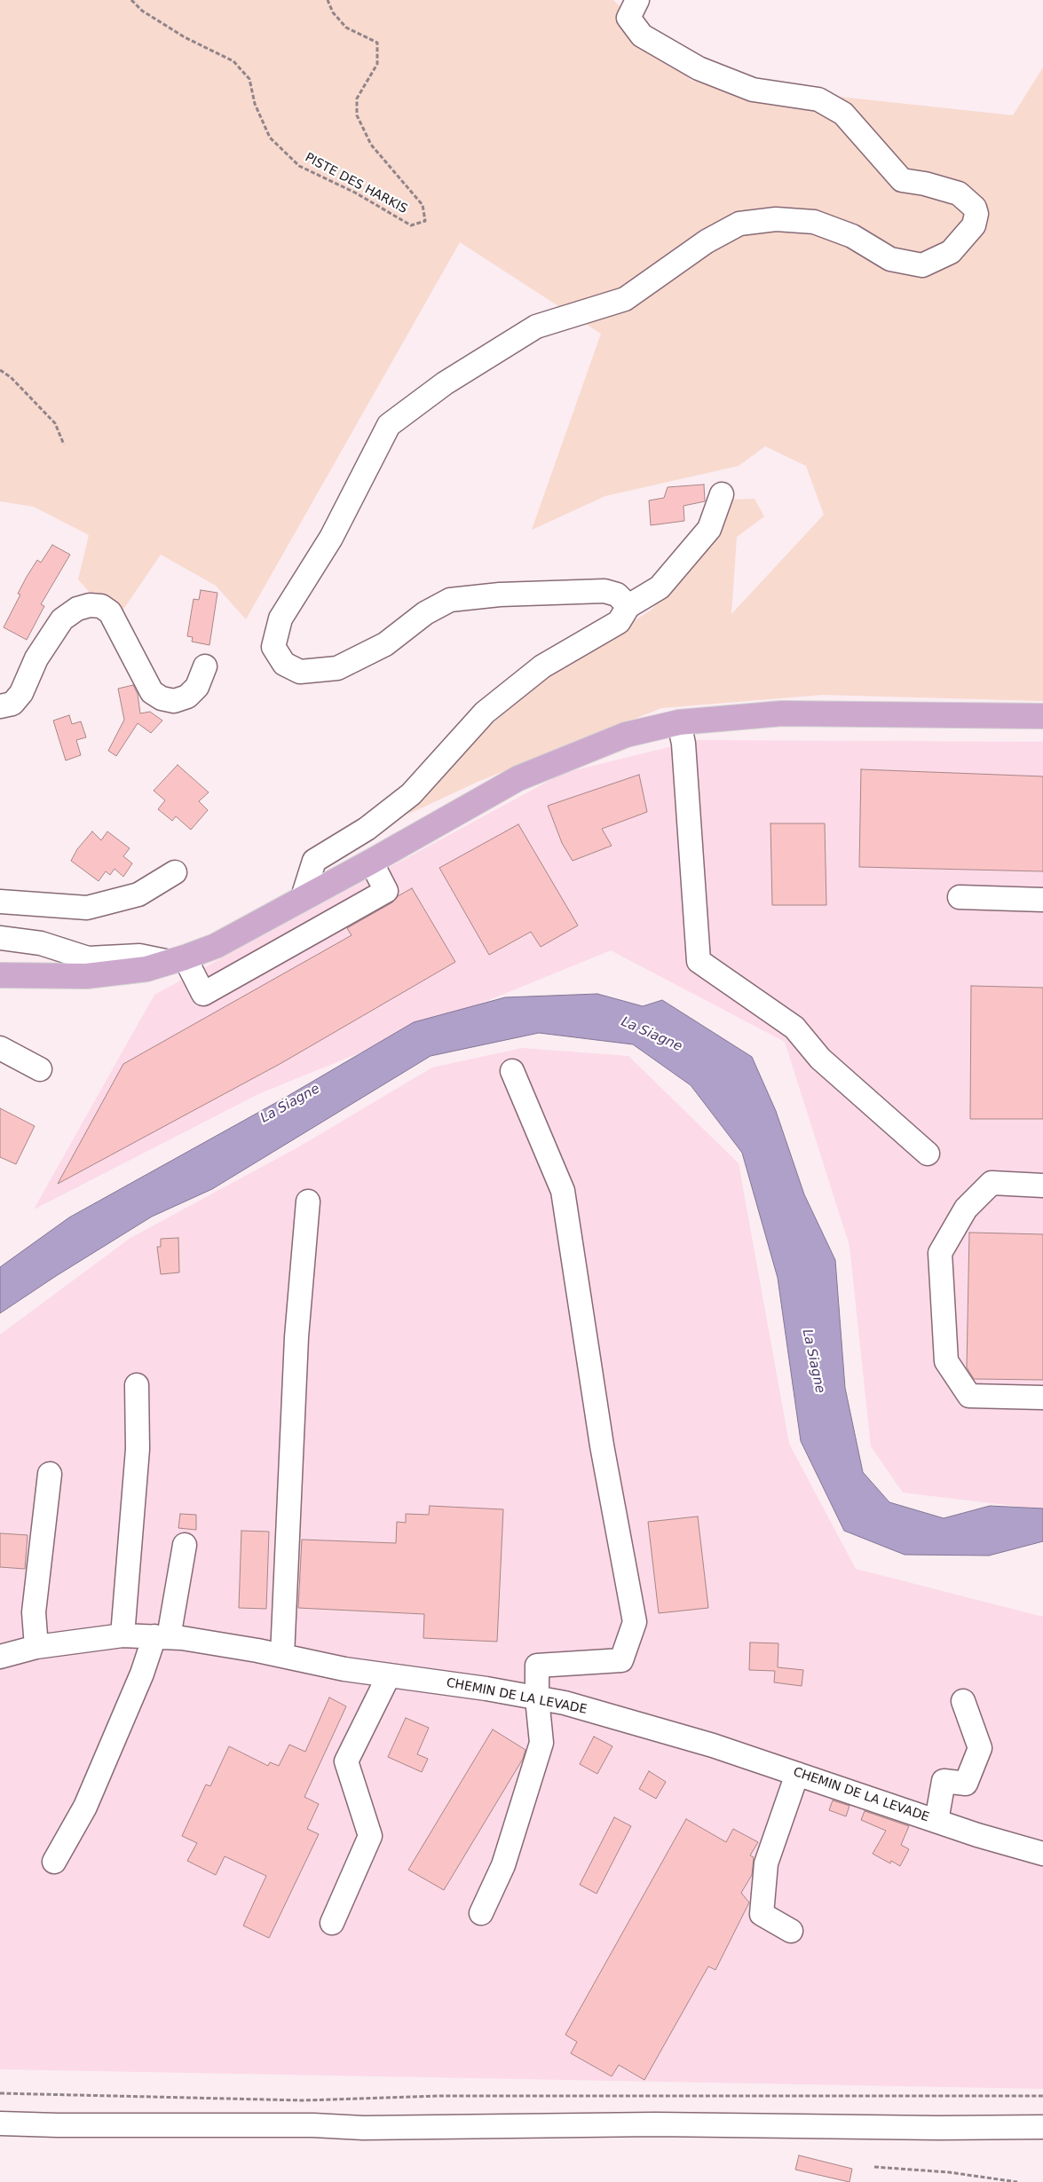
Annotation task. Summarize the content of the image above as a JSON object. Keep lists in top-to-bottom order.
{
  "streets": {
    "street": ["CHEMIN DE LA LEVADE"],
    "path": ["PISTE DES HARKIS"]
  },
  "water": ["La Siagne"]
}
